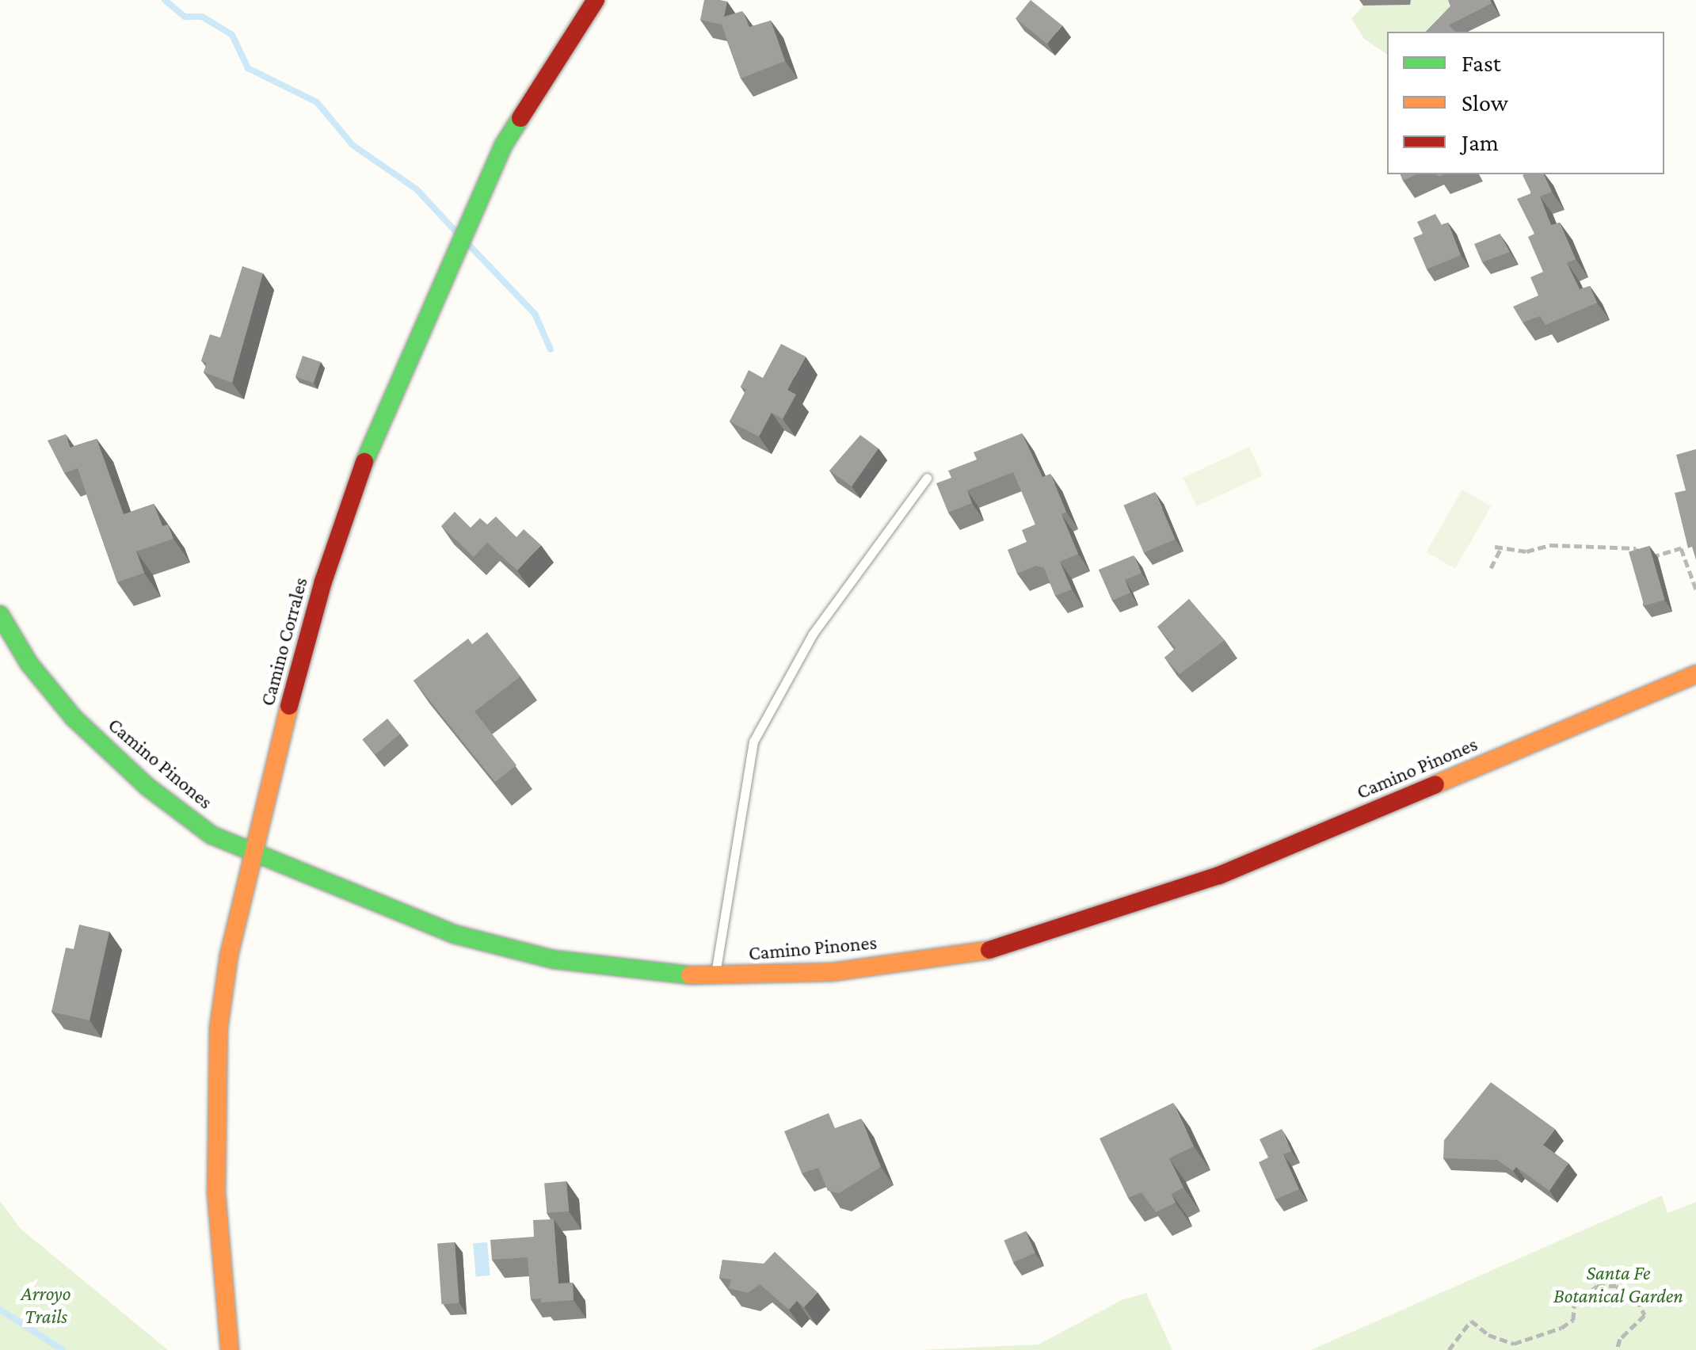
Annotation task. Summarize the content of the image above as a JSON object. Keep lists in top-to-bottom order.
{
  "streets": {
    "street": ["Camino Corrales", "Camino Pinones"]
  },
  "crossings": [
    ["Camino Corrales", "Camino Pinones"]
  ],
  "parks": ["Santa Fe Botanical Garden", "Arroyo Trails"],
  "legend": ["Fast", "Slow", "Jam"]
}
